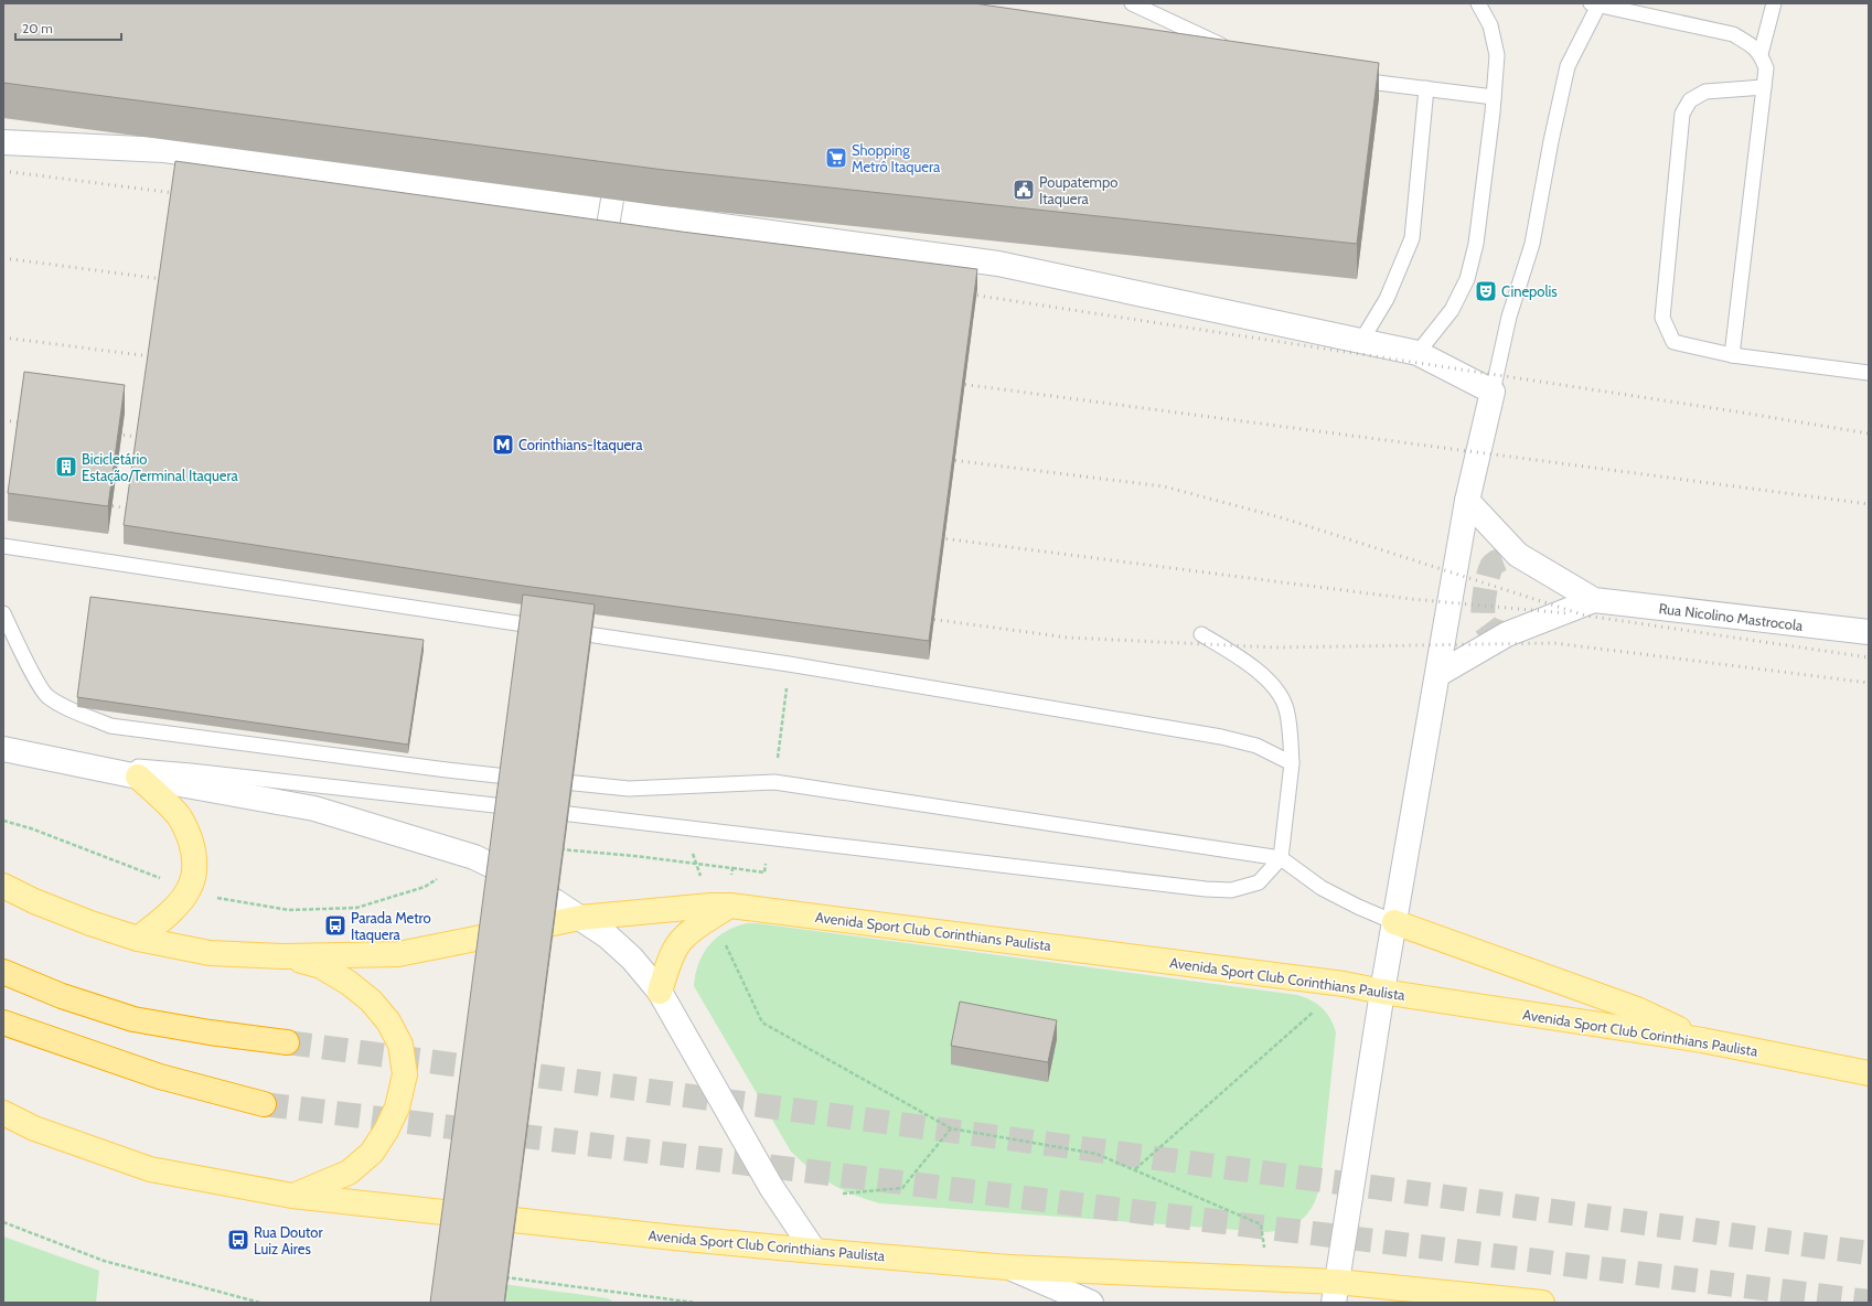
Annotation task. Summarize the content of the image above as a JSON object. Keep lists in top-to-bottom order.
{
  "streets": {
    "main road": ["Avenida Sport Club Corinthians Paulista"],
    "street": ["Rua Nicolino Mastrocola"]
  },
  "places": {
    "supermarket": ["Shopping Metrô Itaquera"],
    "public building": ["Poupatempo Itaquera"],
    "theatre": ["Cinepolis"],
    "metro station": ["Corinthians-Itaquera"],
    "building": ["Bicicletário Estação/Terminal Itaquera"],
    "bus stop": ["Parada Metro Itaquera", "Rua Doutor Luiz Aires"]
  },
  "scale_bar": "20 m"
}
